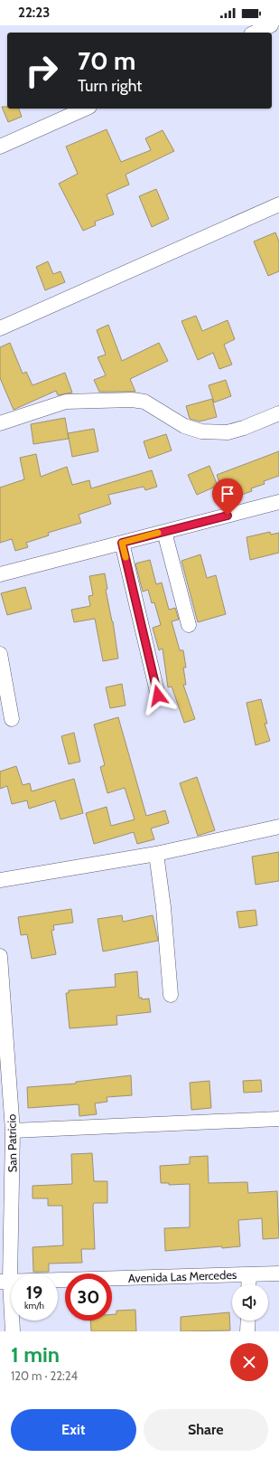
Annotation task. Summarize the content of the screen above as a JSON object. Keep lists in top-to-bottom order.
{
  "streets": {
    "street": ["San Patricio", "Avenida Las Mercedes"]
  },
  "crossings": [
    ["San Patricio", "Avenida Las Mercedes"]
  ],
  "page": {
    "status": "22:23",
    "turn": ["70 m", "Turn right"],
    "speed": "19 km/h",
    "limit": "30",
    "heading": ["1 min", "120 m · 22:24"],
    "buttons": ["Exit", "Share"]
  }
}
